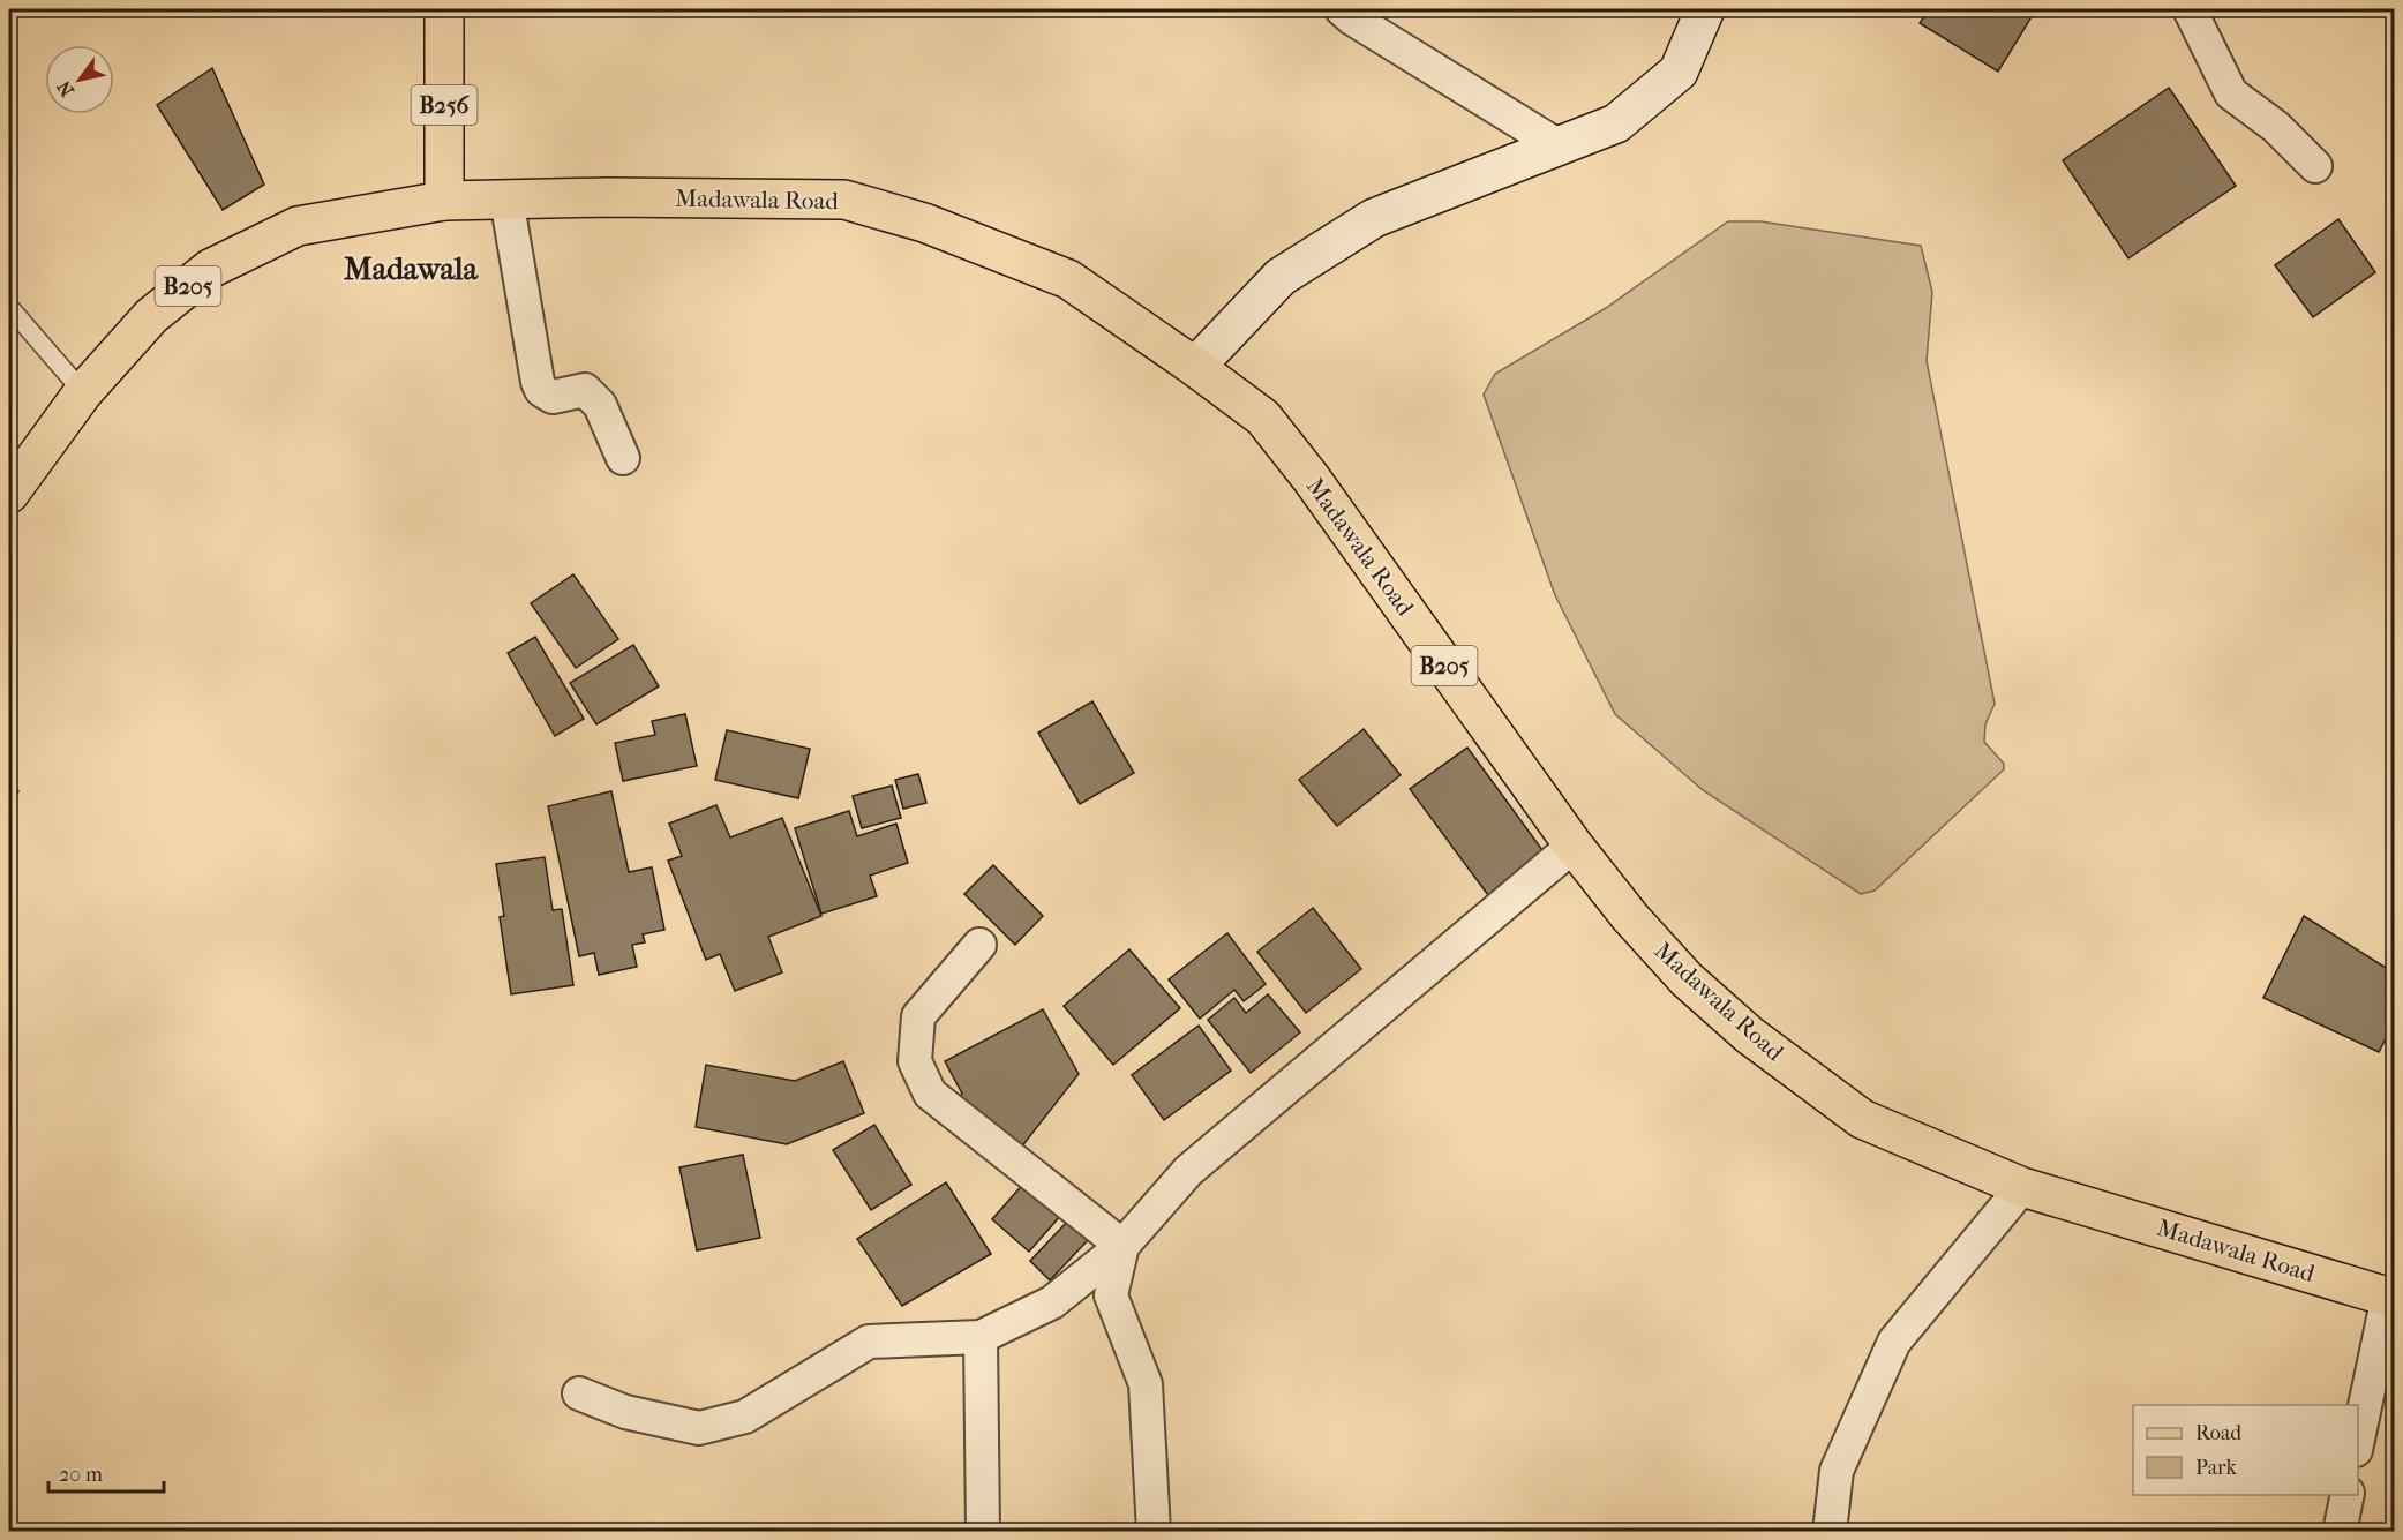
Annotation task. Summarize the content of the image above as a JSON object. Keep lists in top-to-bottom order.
{
  "streets": {
    "main road": ["B256", "Madawala Road", "B205"]
  },
  "crossings": [
    ["B256", "Madawala Road"],
    ["B256", "B205"],
    ["Madawala Road", "B205"]
  ],
  "districts": ["Madawala"],
  "legend": ["Road", "Park"],
  "scale_bar": "20 m",
  "north": "bottom left"
}
